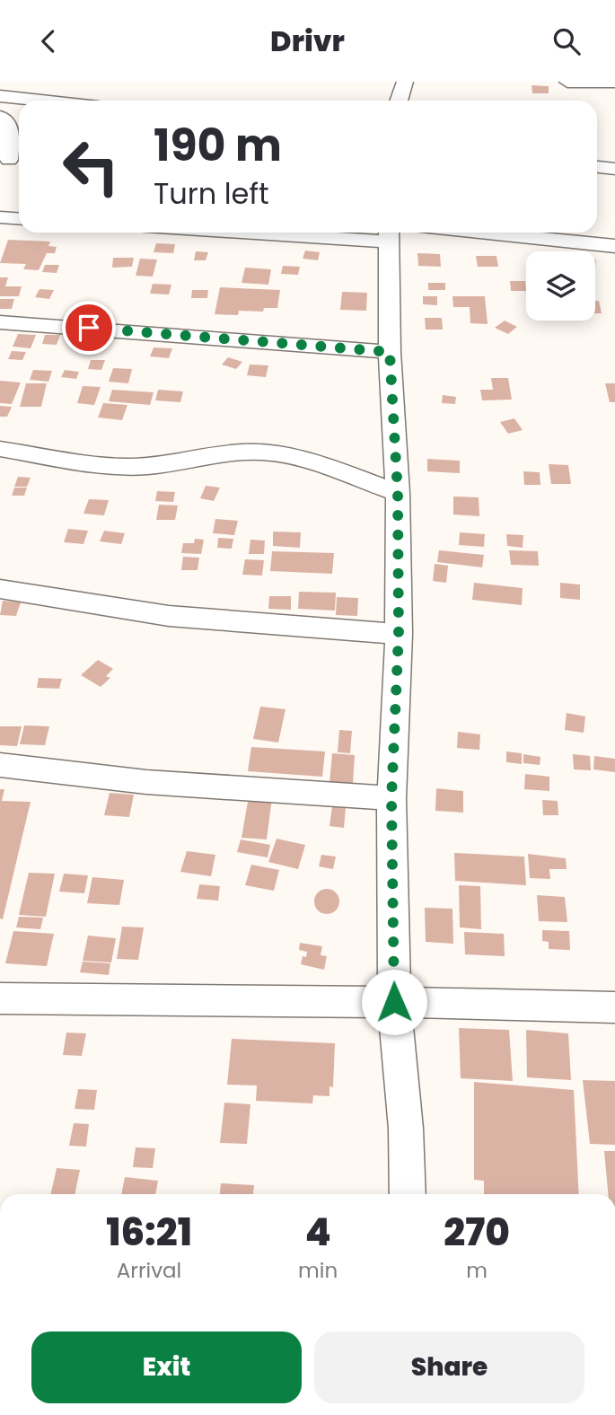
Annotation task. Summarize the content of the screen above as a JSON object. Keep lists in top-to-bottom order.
{
  "page": {
    "header": "Drivr",
    "turn": ["190 m", "Turn left"],
    "eta": [
      "16:21",
      "Arrival",
      "4",
      "min",
      "270",
      "m"
    ],
    "buttons": ["Exit", "Share"]
  }
}
